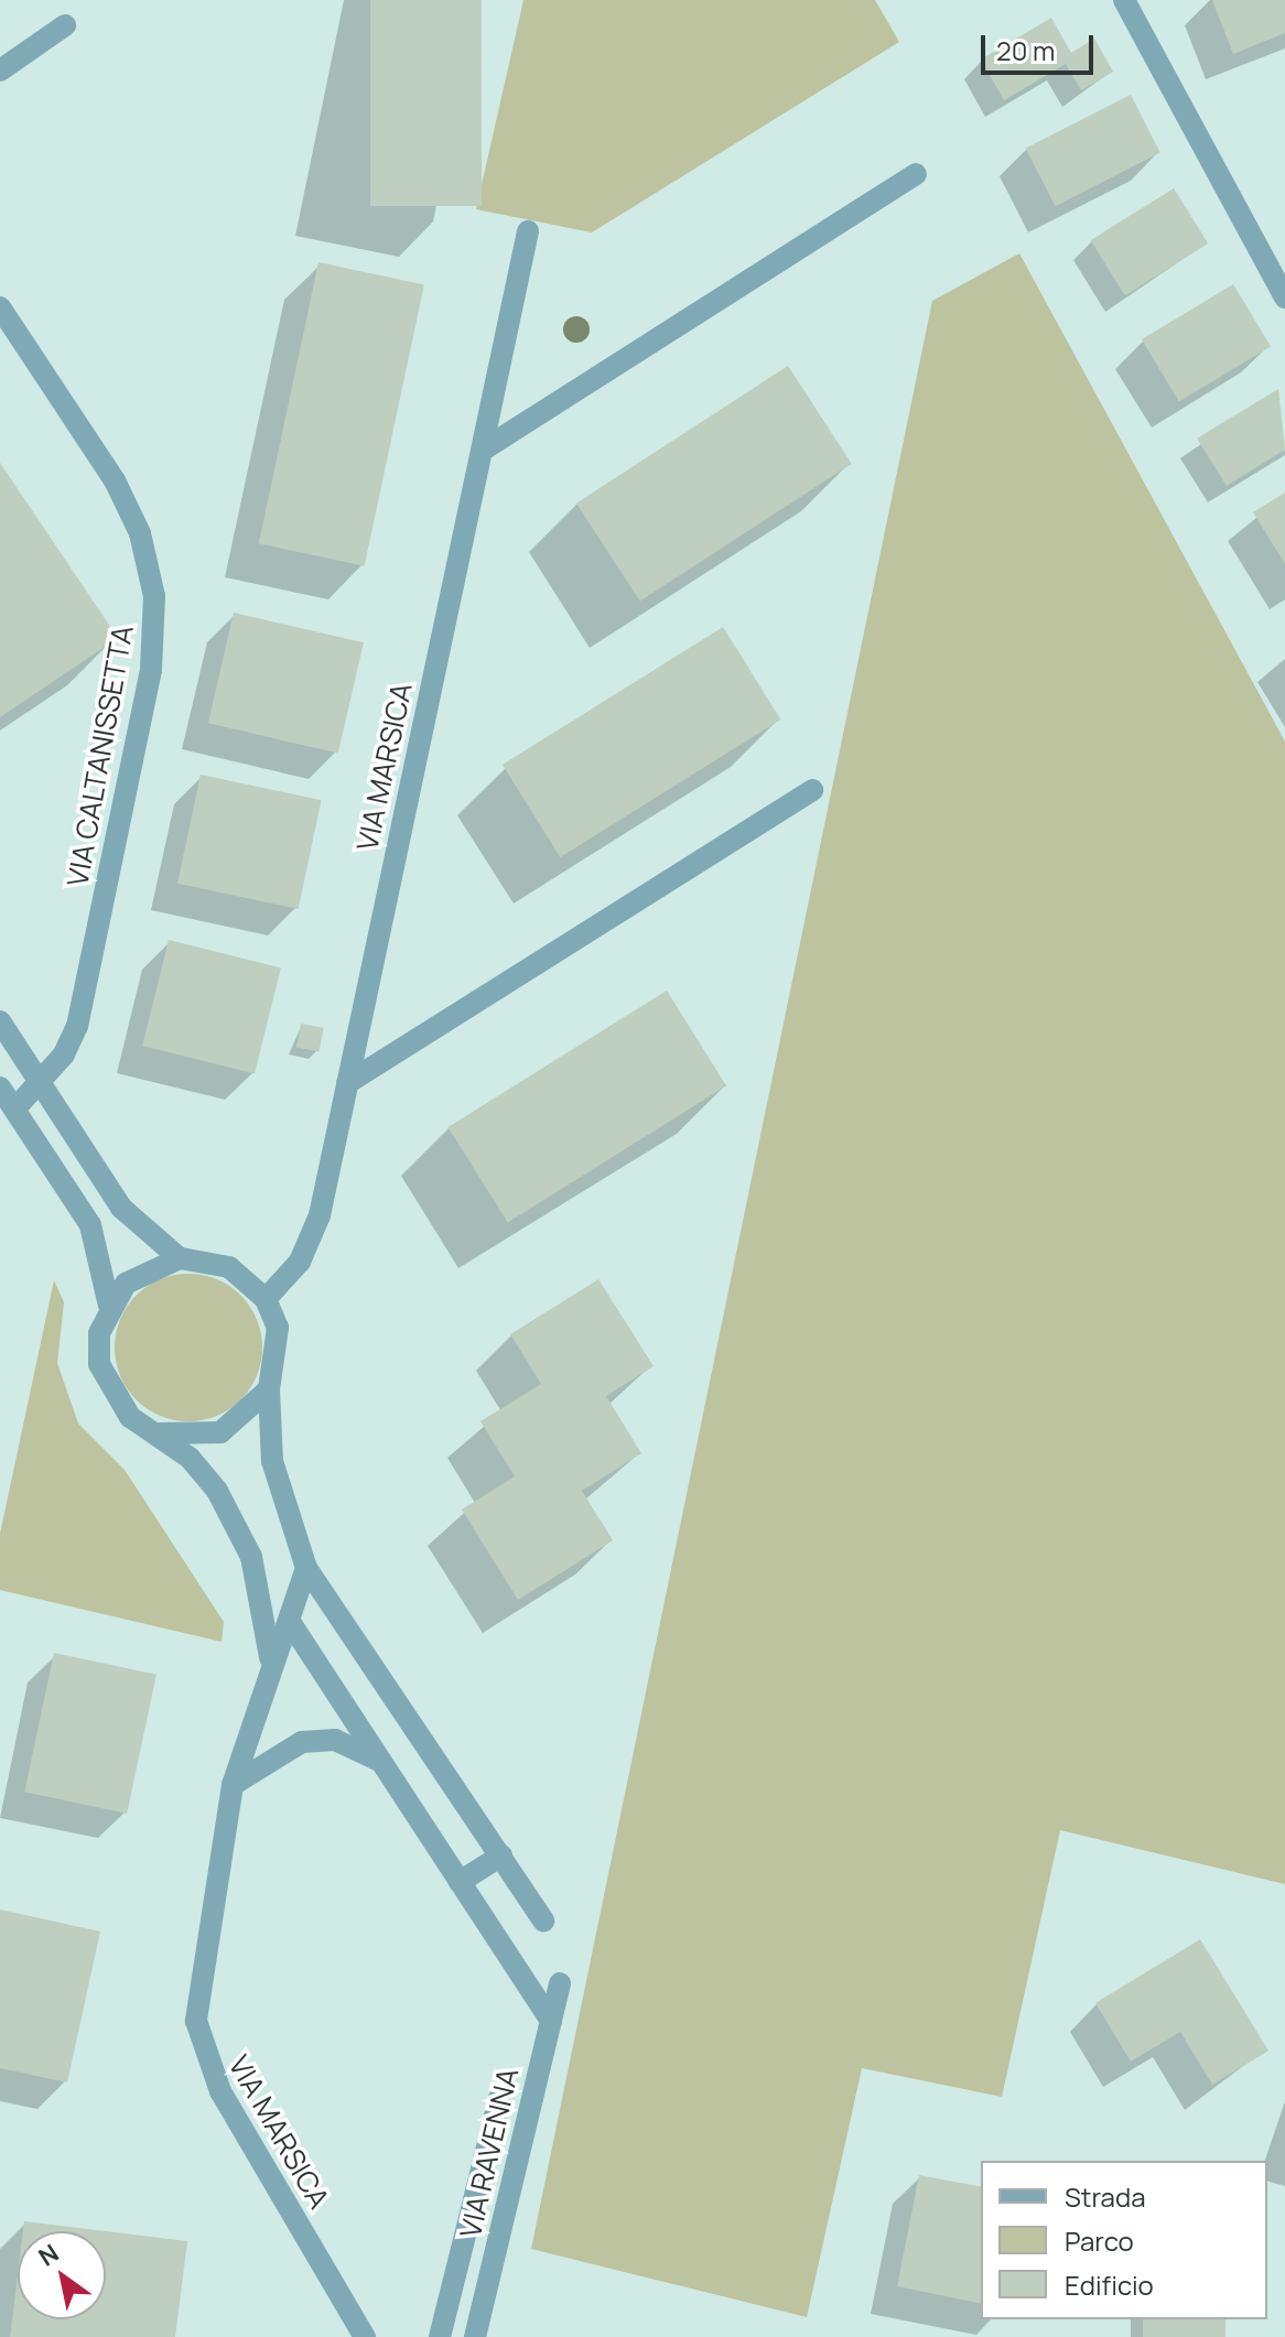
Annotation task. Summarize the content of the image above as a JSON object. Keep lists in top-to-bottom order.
{
  "streets": {
    "street": ["VIA CALTANISSETTA", "VIA MARSICA", "VIA RAVENNA"]
  },
  "legend": ["Strada", "Parco", "Edificio"],
  "scale_bar": "20 m",
  "north": "top left"
}
